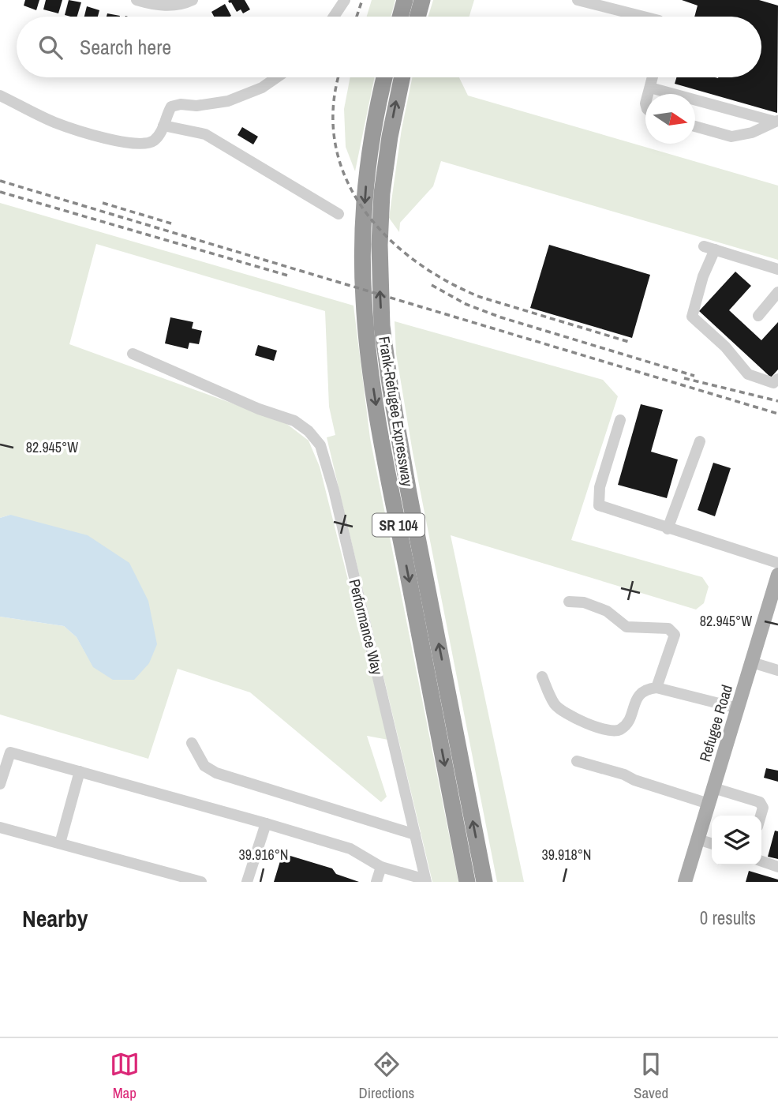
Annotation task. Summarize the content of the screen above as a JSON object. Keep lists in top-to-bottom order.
{
  "streets": {
    "highway": ["Frank-Refugee Expressway", "SR 104"],
    "main road": ["Refugee Road"],
    "street": ["Performance Way"]
  },
  "north": "right",
  "page": {
    "search": "Search here",
    "heading": ["Nearby", "0 results"],
    "nav": ["Map", "Directions", "Saved"]
  },
  "coordinates": ["82.945°W", "39.916°N", "39.918°N"]
}
